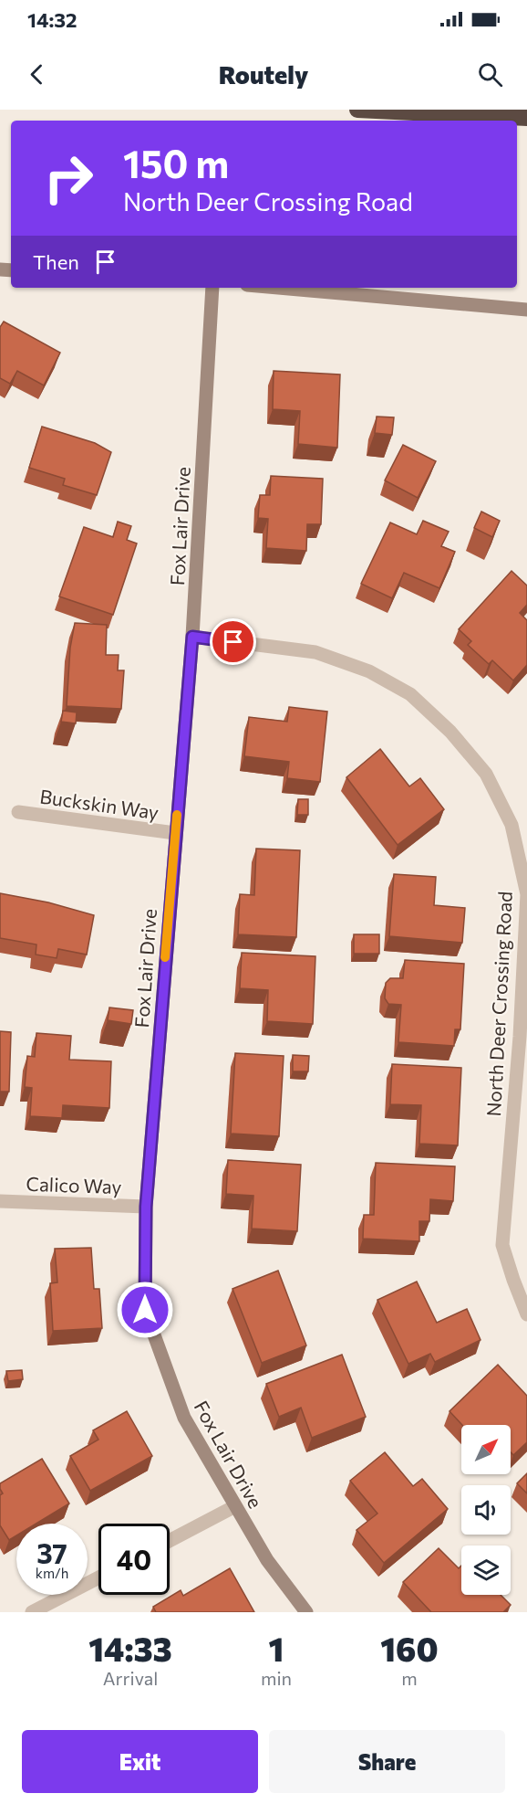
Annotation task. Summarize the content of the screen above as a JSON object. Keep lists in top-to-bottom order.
{
  "streets": {
    "street": [
      "Fox Lair Drive",
      "Buckskin Way",
      "North Deer Crossing Road",
      "Calico Way"
    ]
  },
  "crossings": [
    ["Fox Lair Drive", "Buckskin Way"],
    ["Fox Lair Drive", "North Deer Crossing Road"],
    ["Fox Lair Drive", "Calico Way"]
  ],
  "north": "top right",
  "page": {
    "status": "14:32",
    "header": "Routely",
    "turn": ["150 m", "North Deer Crossing Road"],
    "then": "Then",
    "speed": "37 km/h",
    "limit": "40",
    "eta": [
      "14:33",
      "Arrival",
      "1",
      "min",
      "160",
      "m"
    ],
    "buttons": ["Exit", "Share"]
  }
}
